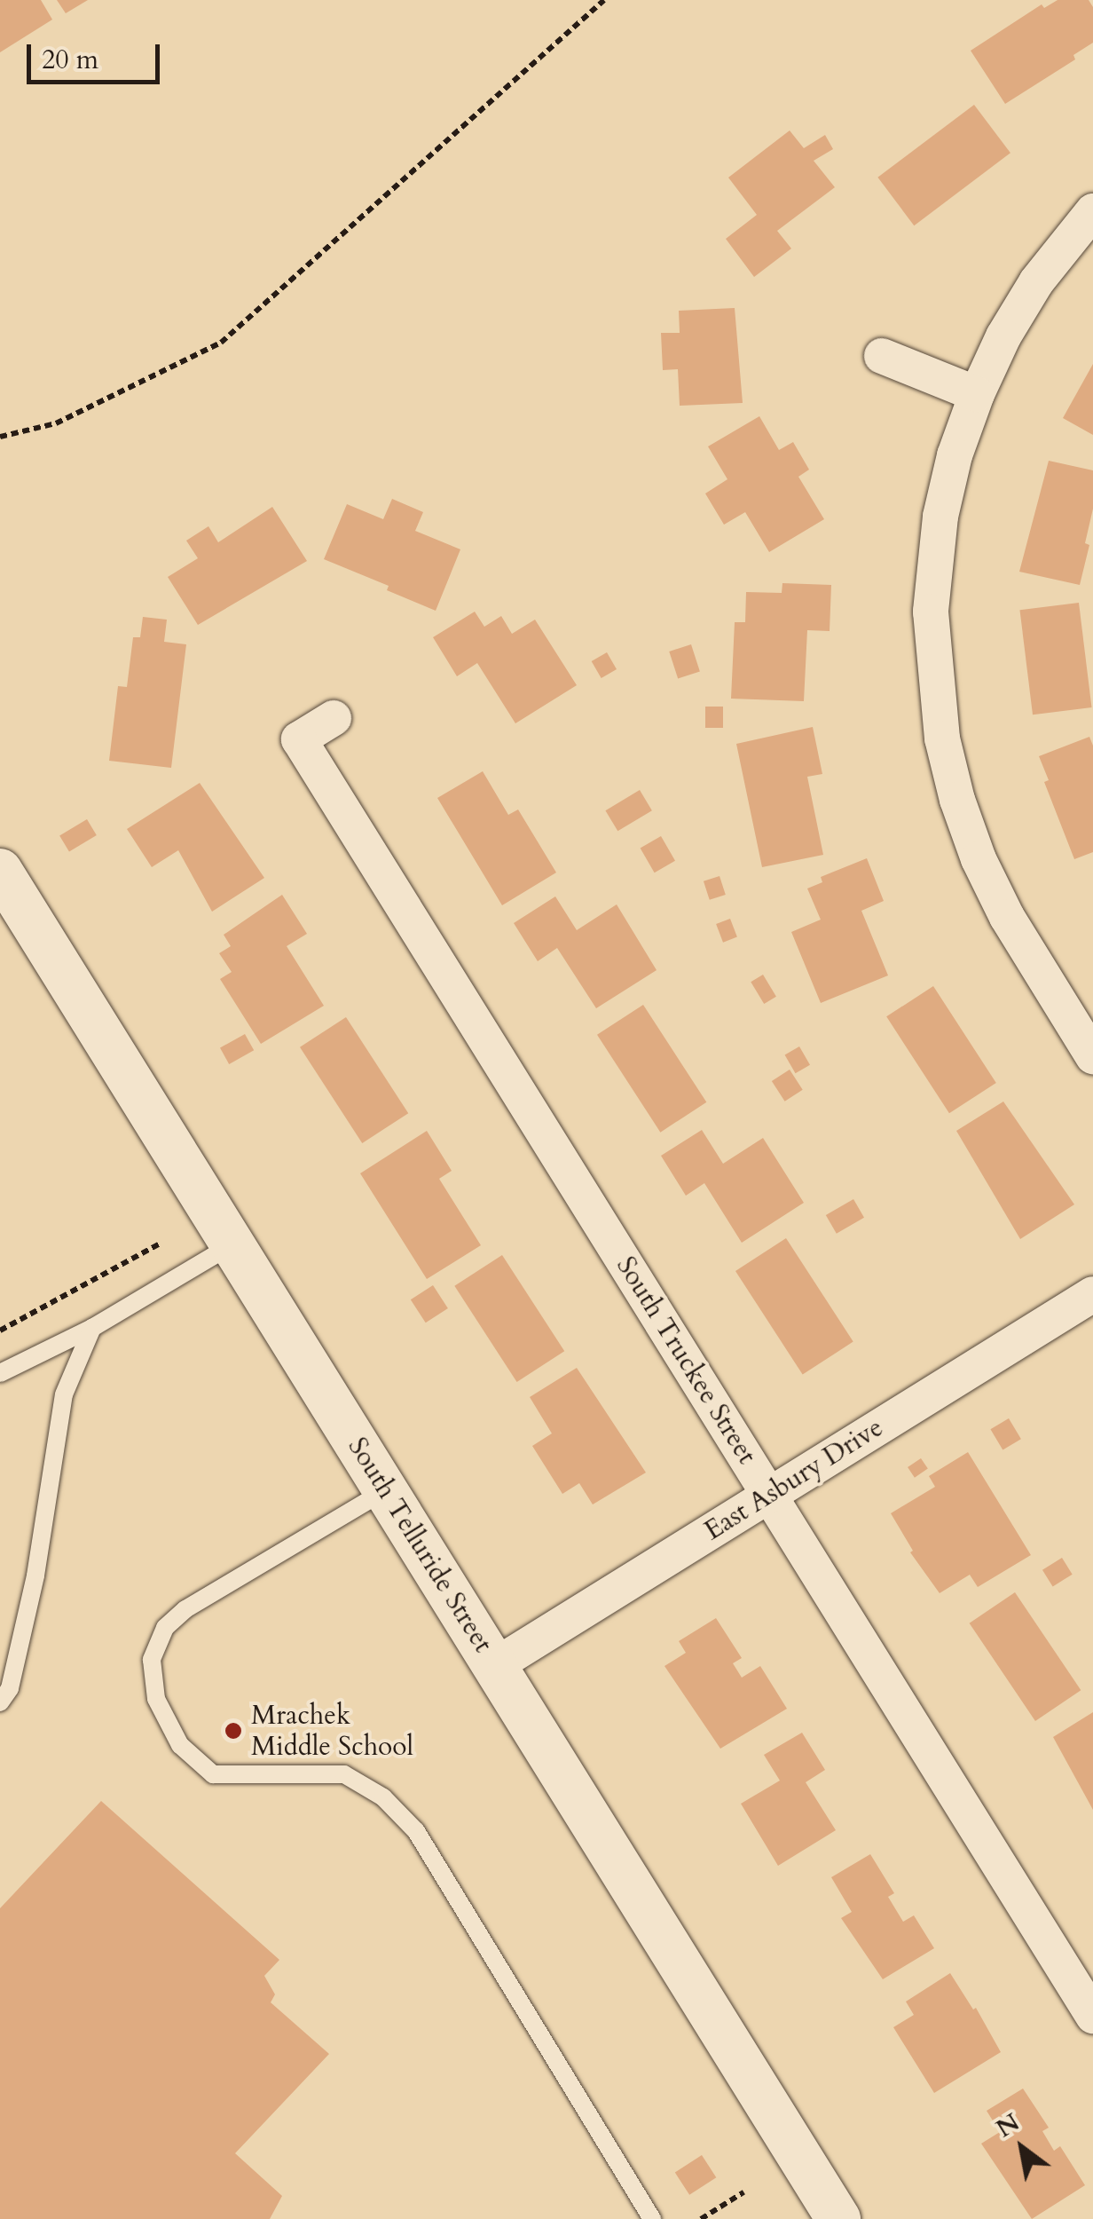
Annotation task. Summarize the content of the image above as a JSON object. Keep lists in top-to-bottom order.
{
  "streets": {
    "street": ["South Truckee Street", "East Asbury Drive", "South Telluride Street"]
  },
  "crossings": [
    ["South Truckee Street", "East Asbury Drive"],
    ["East Asbury Drive", "South Telluride Street"]
  ],
  "places": ["Mrachek Middle School"],
  "scale_bar": "20 m",
  "north": "top left"
}
